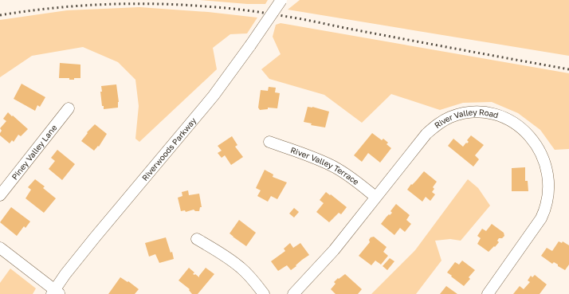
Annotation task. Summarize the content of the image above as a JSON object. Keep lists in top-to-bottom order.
{
  "streets": {
    "street": [
      "River Valley Road",
      "Riverwoods Parkway",
      "Piney Valley Lane",
      "River Valley Terrace"
    ]
  },
  "crossings": [
    ["River Valley Road", "River Valley Terrace"]
  ]
}
